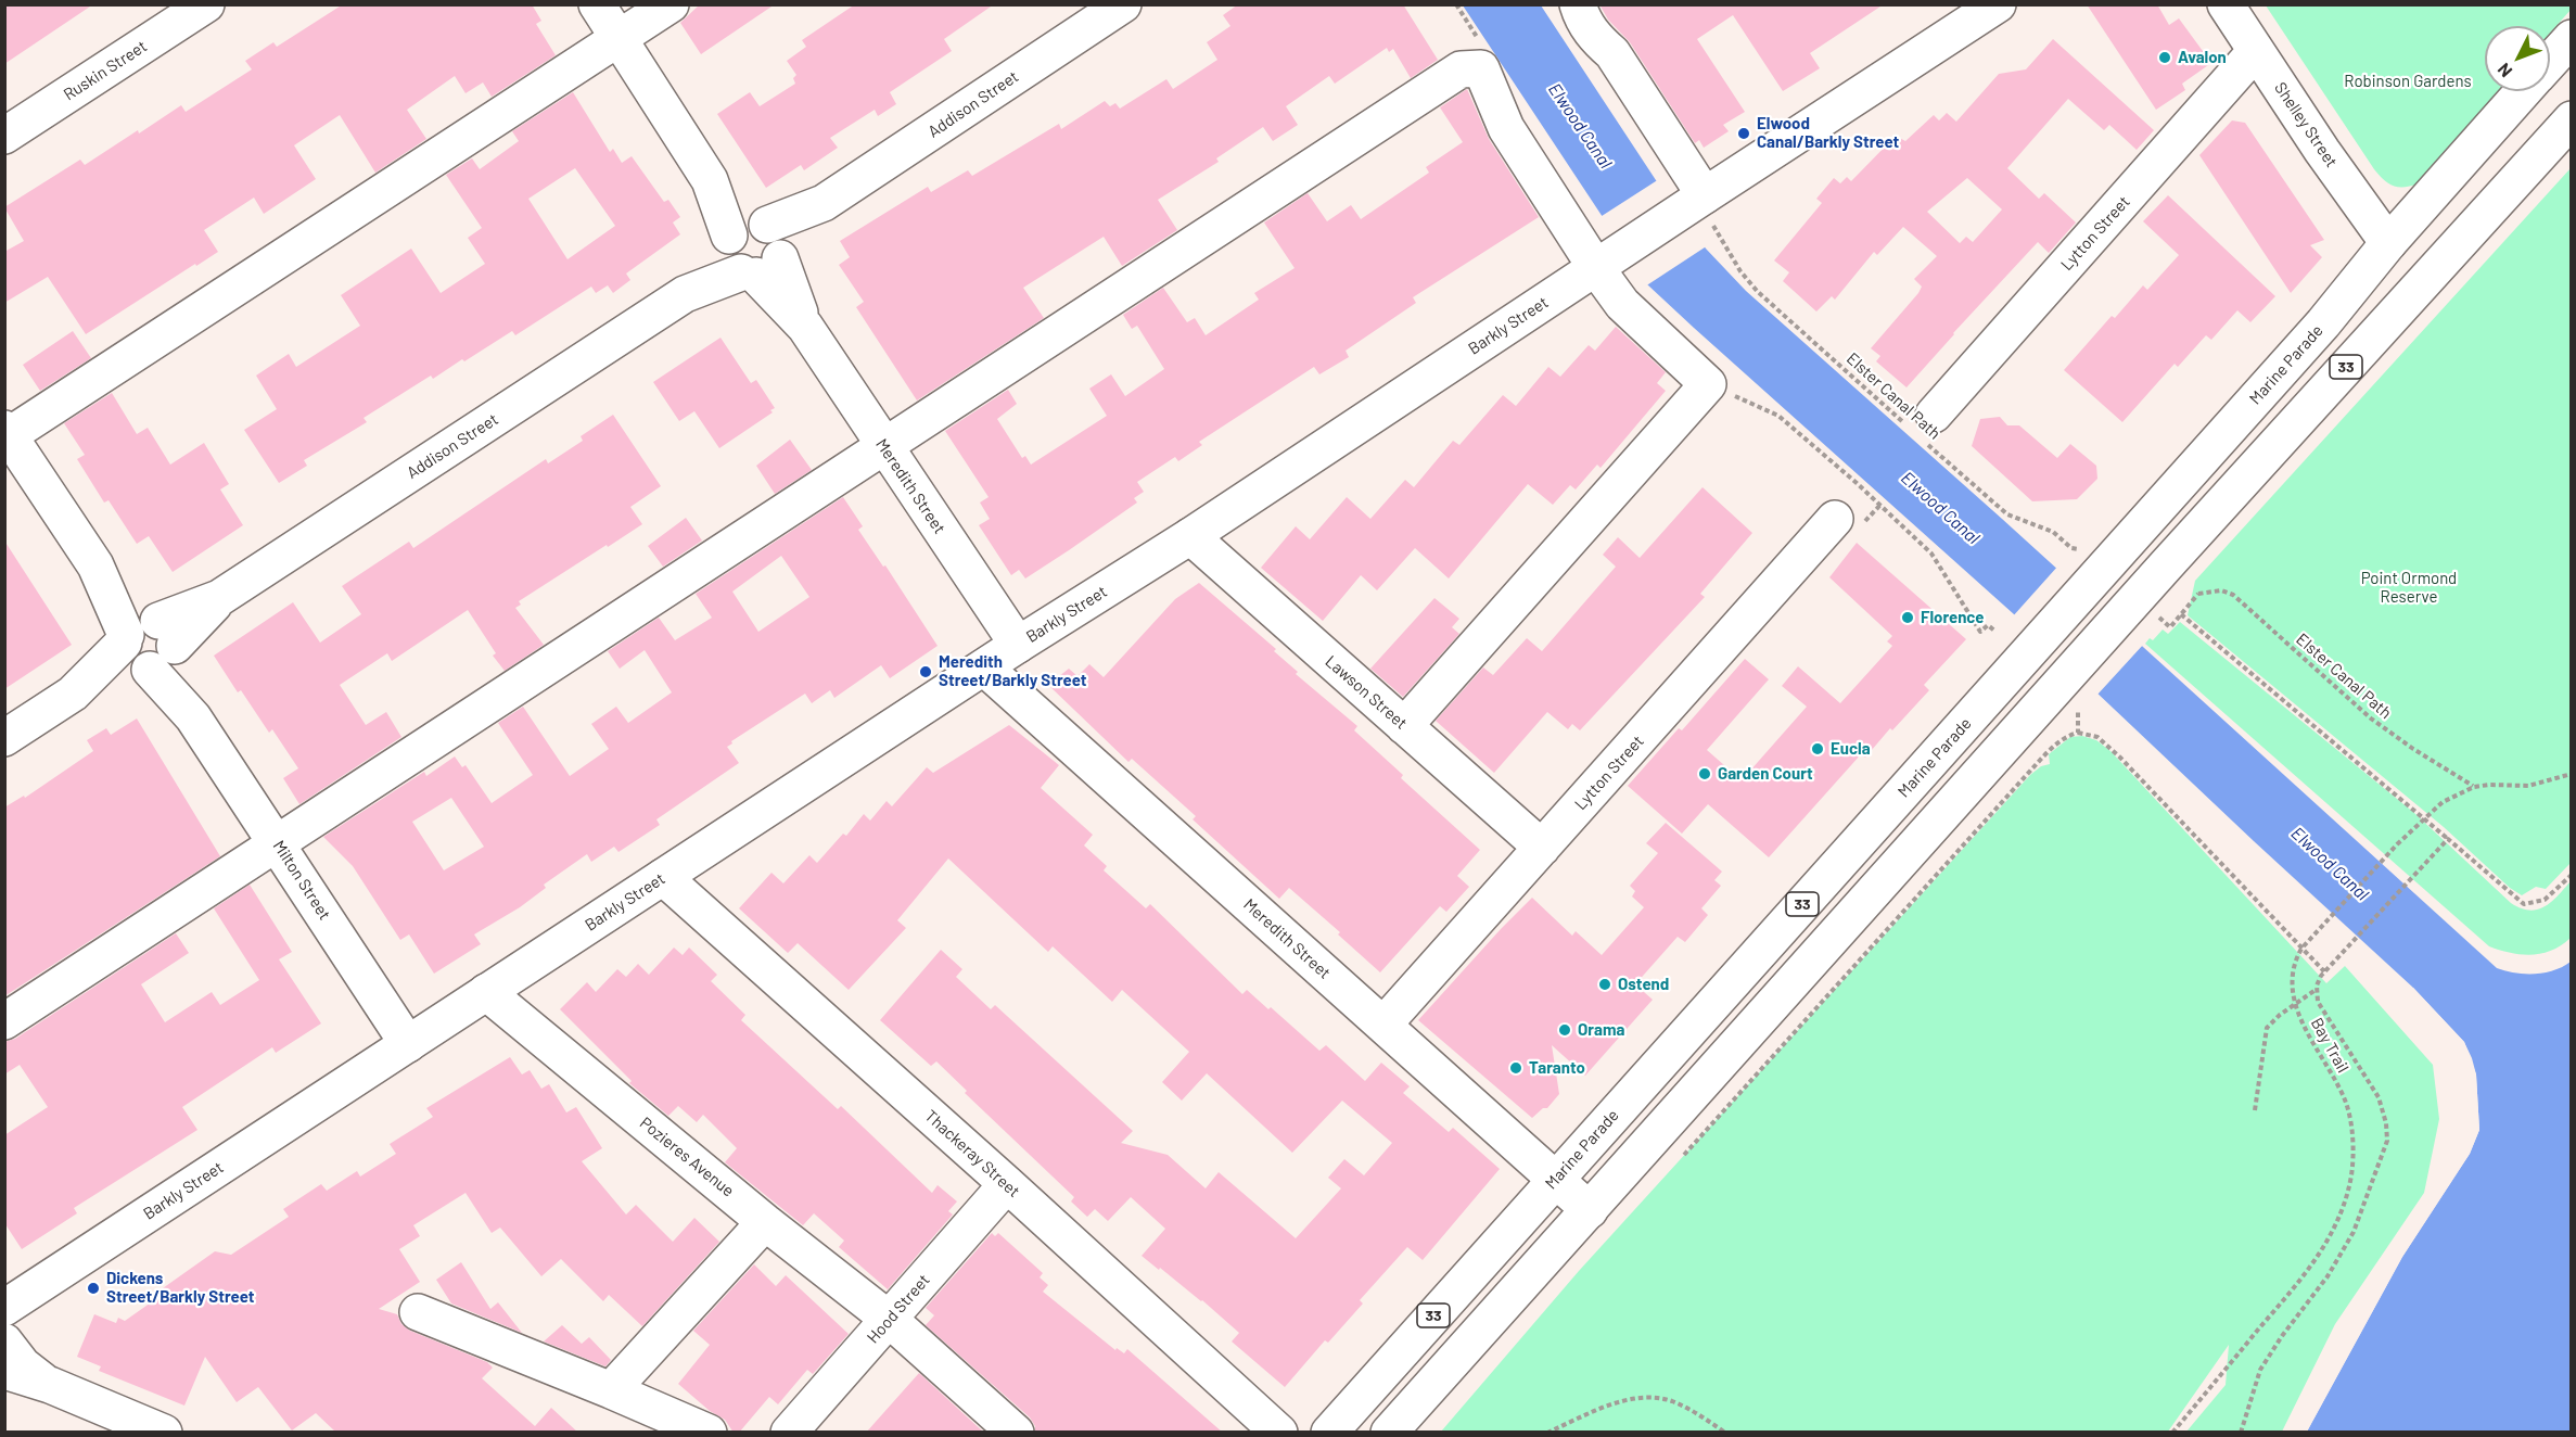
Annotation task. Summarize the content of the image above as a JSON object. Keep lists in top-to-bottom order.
{
  "streets": {
    "street": [
      "Ruskin Street",
      "Addison Street",
      "Shelley Street",
      "Lytton Street",
      "Barkly Street",
      "Marine Parade",
      "33",
      "Meredith Street",
      "Lawson Street",
      "Milton Street",
      "Thackeray Street",
      "Pozieres Avenue",
      "Hood Street"
    ],
    "path": ["Elster Canal Path", "Bay Trail"]
  },
  "crossings": [
    ["Addison Street", "Meredith Street"],
    ["Addison Street", "Milton Street"],
    ["Shelley Street", "Lytton Street"],
    ["Shelley Street", "Marine Parade"],
    ["Lytton Street", "Elster Canal Path"],
    ["Lytton Street", "Meredith Street"],
    ["Lytton Street", "Lawson Street"],
    ["Barkly Street", "Elster Canal Path"],
    ["Barkly Street", "Meredith Street"],
    ["Barkly Street", "Lawson Street"],
    ["Barkly Street", "Milton Street"],
    ["Barkly Street", "Thackeray Street"],
    ["Barkly Street", "Pozieres Avenue"],
    ["Marine Parade", "Elster Canal Path"],
    ["Marine Parade", "Meredith Street"],
    ["33", "Meredith Street"],
    ["Elster Canal Path", "Bay Trail"],
    ["Thackeray Street", "Hood Street"],
    ["Pozieres Avenue", "Hood Street"]
  ],
  "water": ["Elwood Canal"],
  "parks": ["Robinson Gardens", "Point Ormond Reserve"],
  "places": [
    "Avalon",
    "Elwood Canal/Barkly Street",
    "Florence",
    "Meredith Street/Barkly Street",
    "Eucla",
    "Garden Court",
    "Ostend",
    "Orama",
    "Taranto",
    "Dickens Street/Barkly Street"
  ],
  "north": "bottom left"
}
